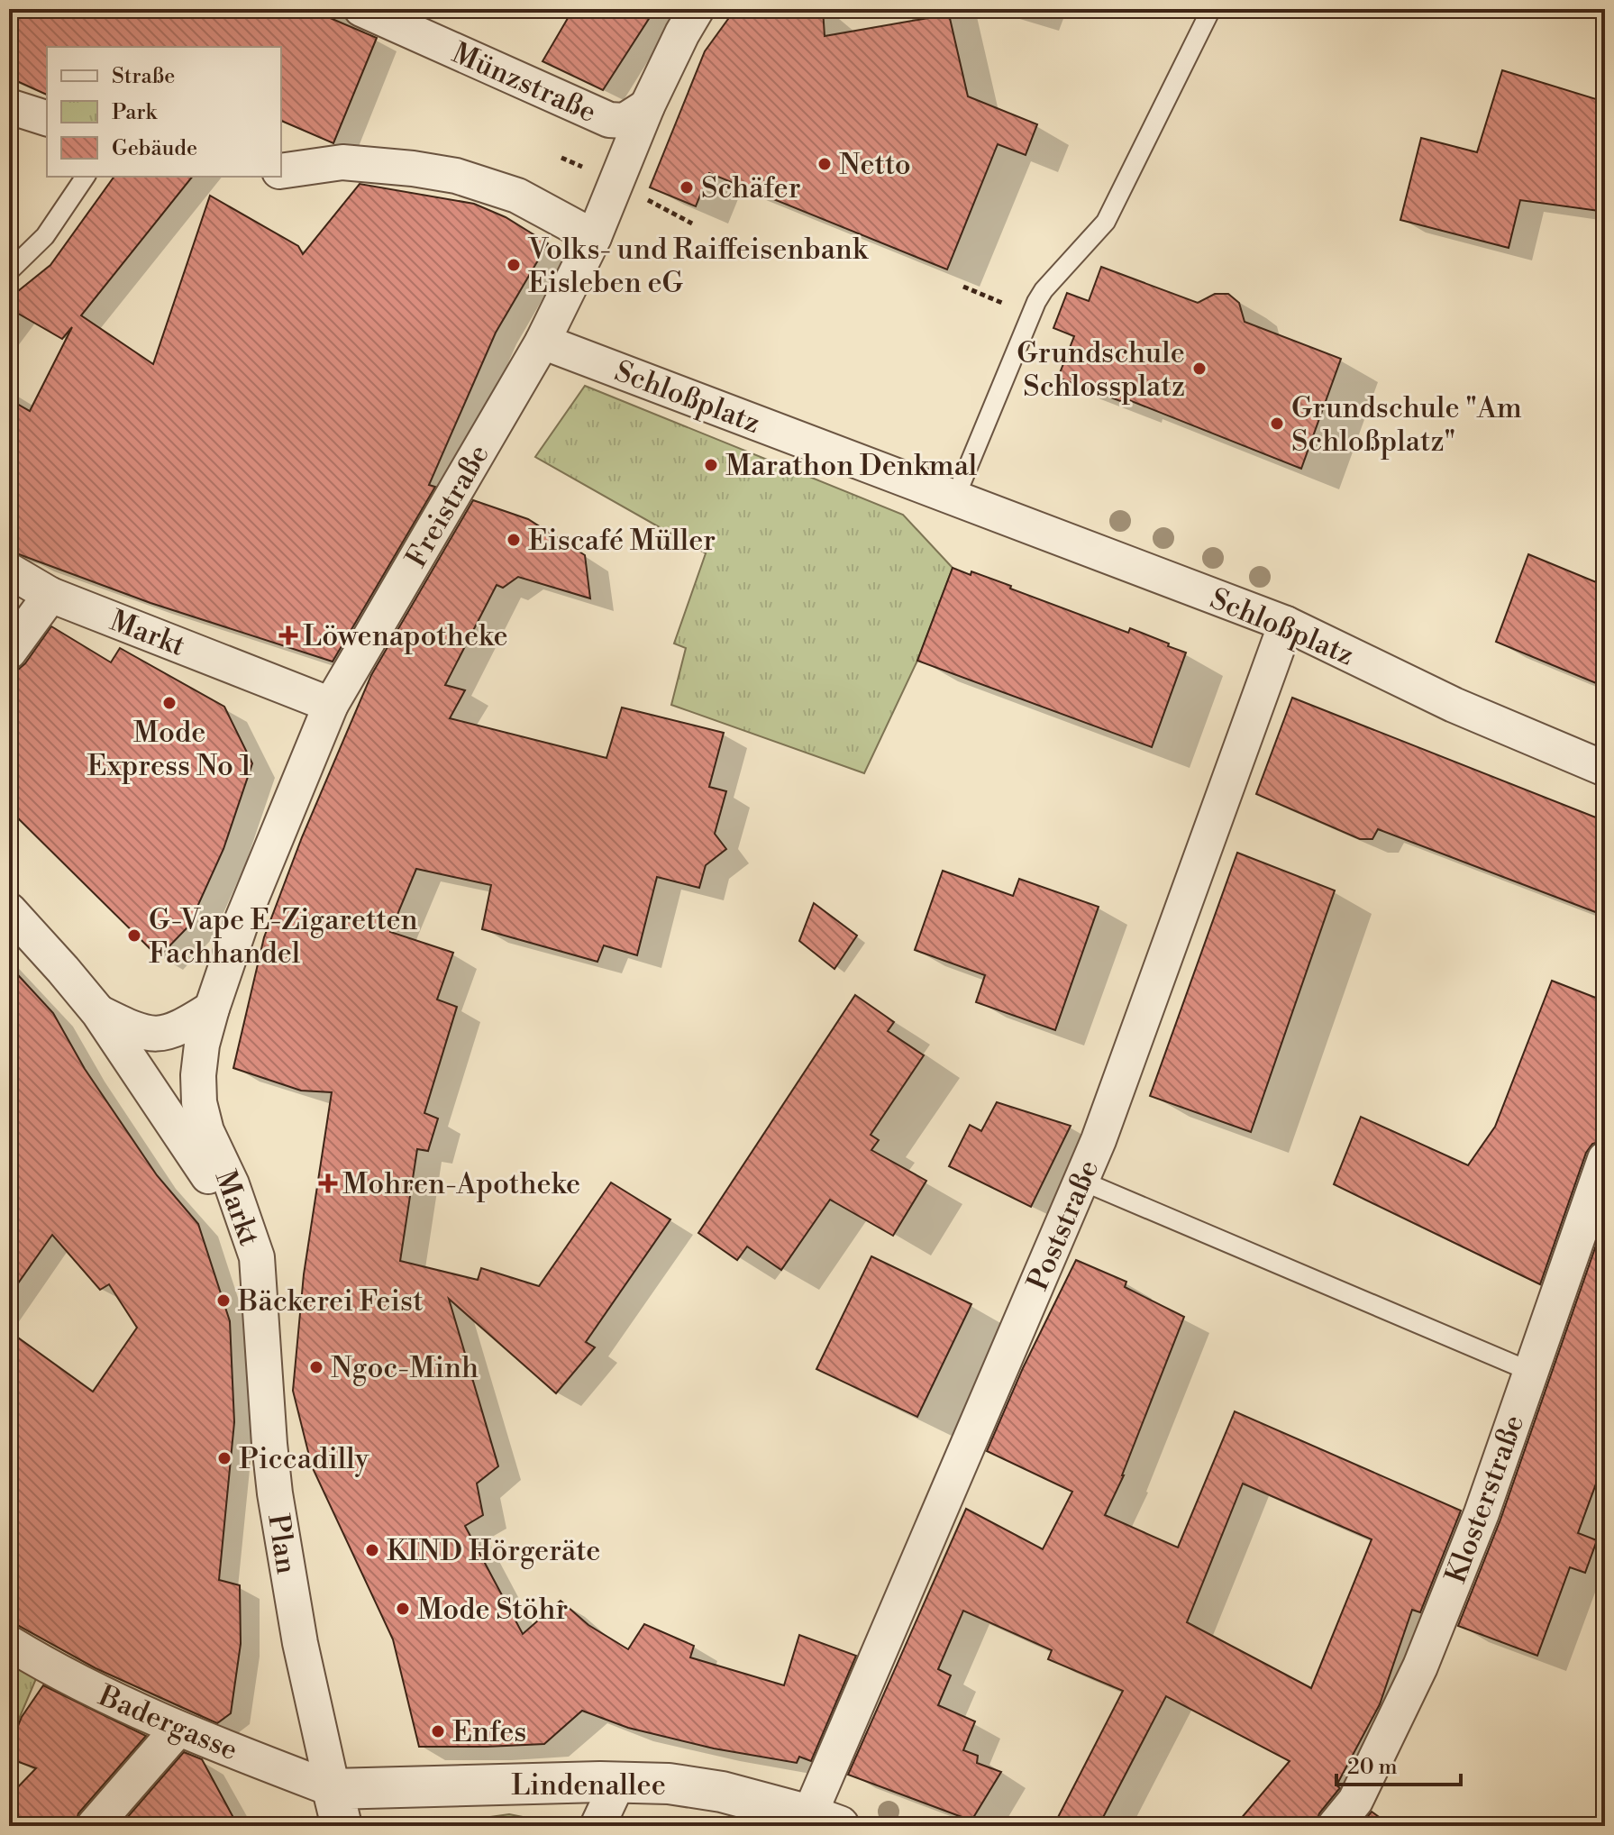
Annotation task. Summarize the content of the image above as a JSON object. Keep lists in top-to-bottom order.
{
  "streets": {
    "street": [
      "Münzstraße",
      "Schloßplatz",
      "Freistraße",
      "Markt",
      "Poststraße",
      "Klosterstraße",
      "Plan",
      "Badergasse",
      "Lindenallee"
    ]
  },
  "crossings": [
    ["Münzstraße", "Freistraße"],
    ["Schloßplatz", "Freistraße"],
    ["Schloßplatz", "Poststraße"],
    ["Freistraße", "Markt"],
    ["Markt", "Plan"],
    ["Poststraße", "Lindenallee"],
    ["Plan", "Badergasse"],
    ["Plan", "Lindenallee"],
    ["Badergasse", "Lindenallee"]
  ],
  "places": {
    "other": [
      "Netto",
      "Schäfer",
      "Volks- und Raiffeisenbank Eisleben eG",
      "Grundschule Schlossplatz",
      "Grundschule \"Am Schloßplatz\"",
      "Marathon Denkmal",
      "Eiscafé Müller",
      "Mode Express No 1",
      "G-Vape E-Zigaretten Fachhandel",
      "Bäckerei Feist",
      "Ngoc-Minh",
      "Piccadilly",
      "KIND Hörgeräte",
      "Mode Stöhr",
      "Enfes"
    ],
    "health": ["Löwenapotheke", "Mohren-Apotheke"]
  },
  "legend": ["Straße", "Park", "Gebäude"],
  "scale_bar": "20 m"
}
